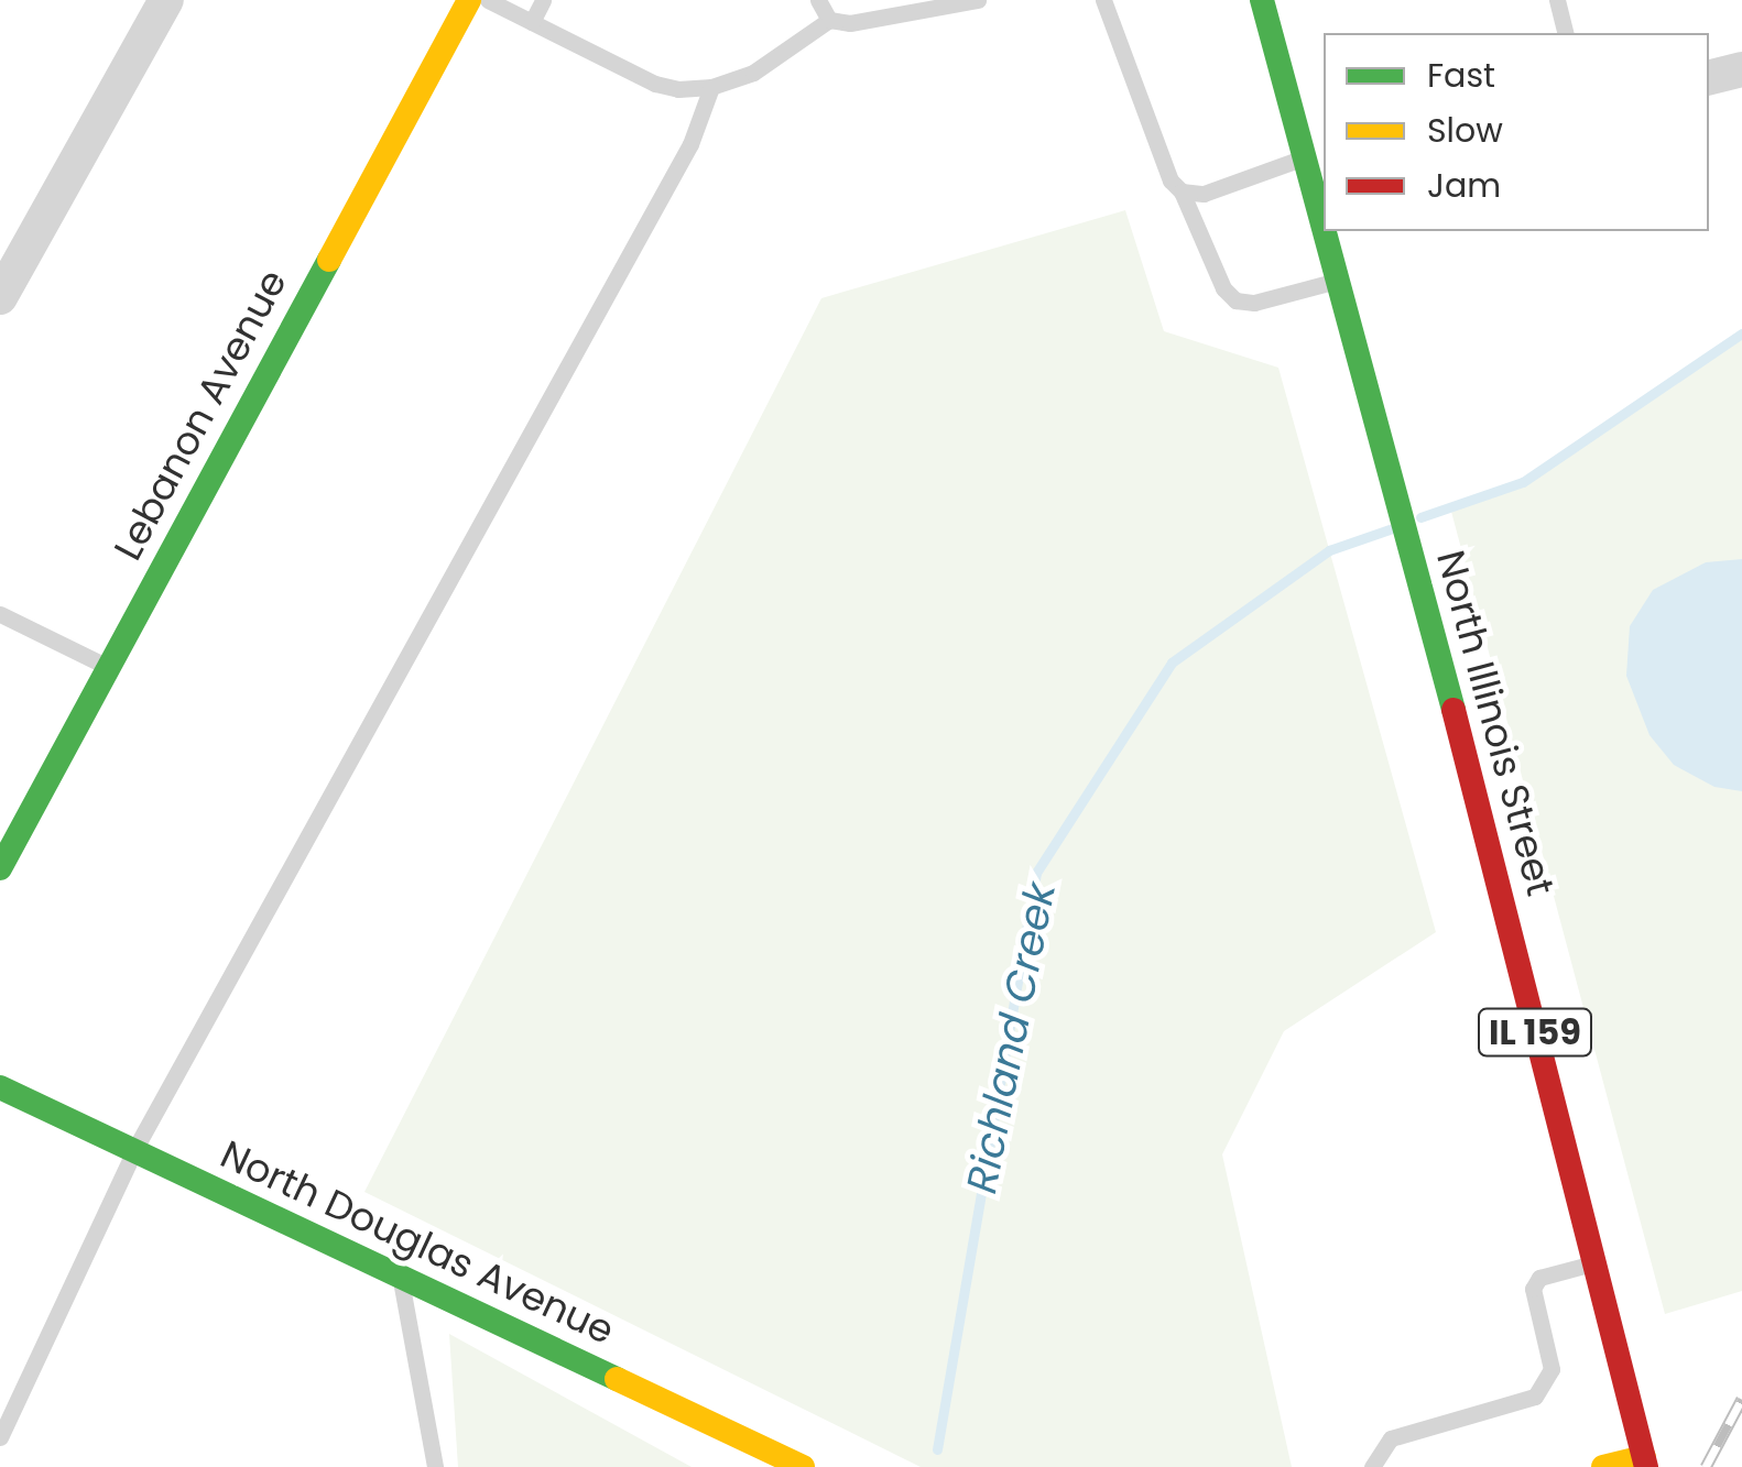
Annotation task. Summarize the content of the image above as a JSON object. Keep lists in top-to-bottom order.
{
  "streets": {
    "main road": [
      "Lebanon Avenue",
      "North Illinois Street",
      "IL 159",
      "North Douglas Avenue"
    ]
  },
  "water": ["Richland Creek"],
  "legend": ["Fast", "Slow", "Jam"]
}
